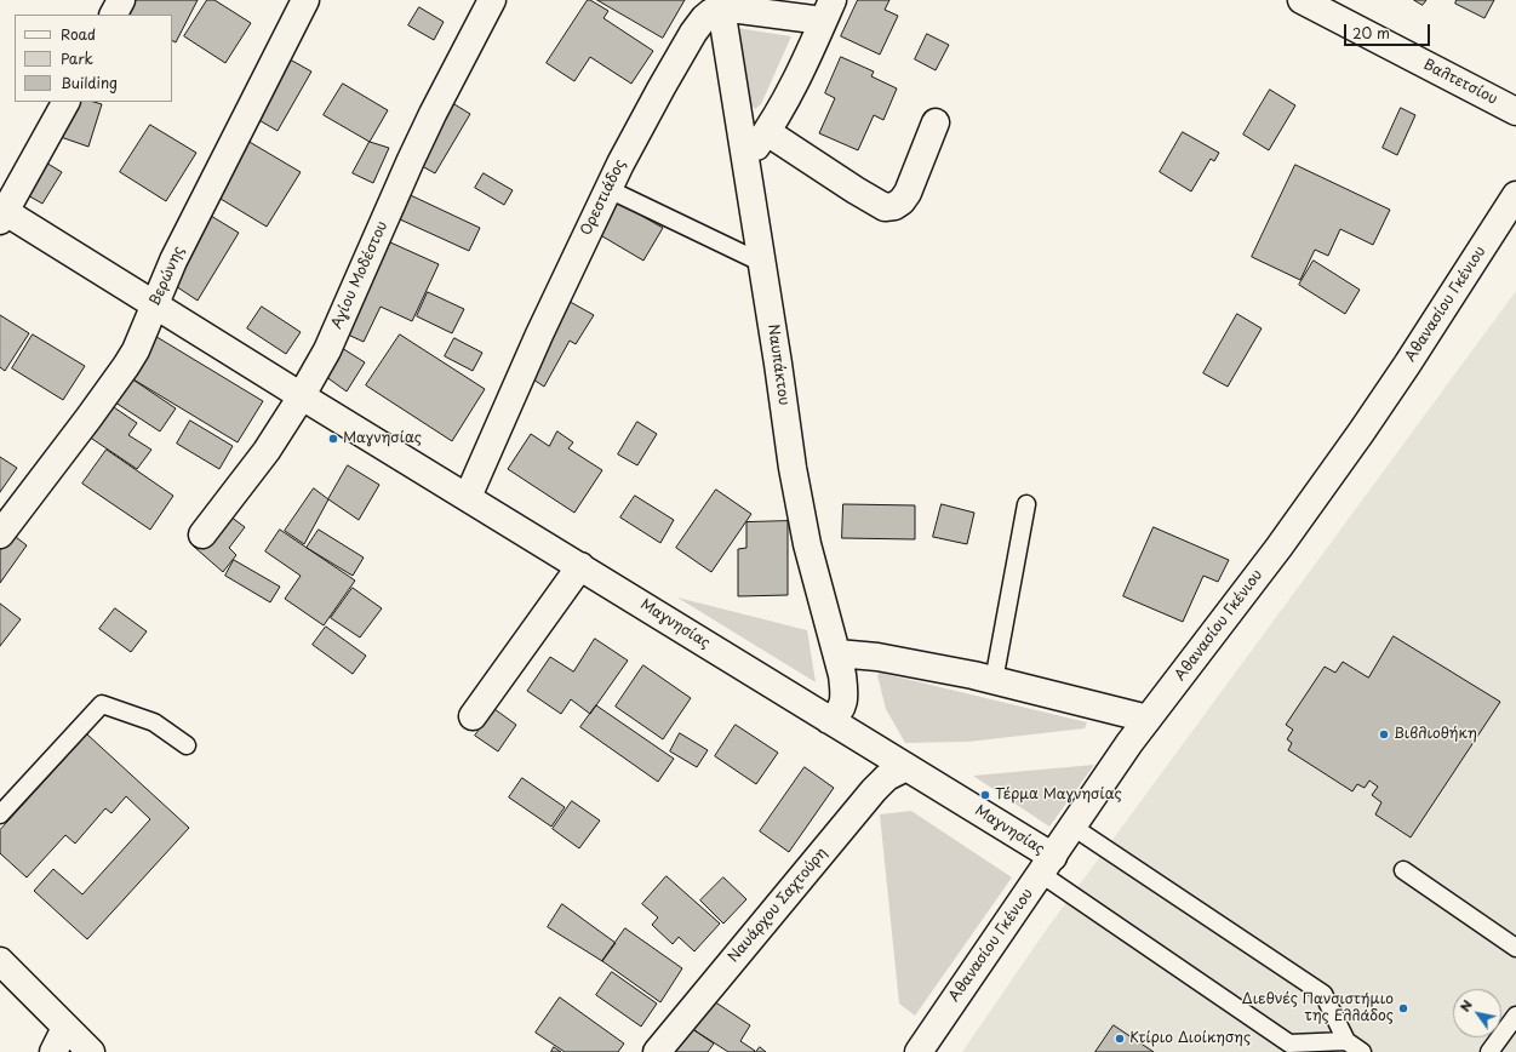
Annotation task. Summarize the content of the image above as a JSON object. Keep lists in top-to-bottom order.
{
  "streets": {
    "street": [
      "Βαλτετσίου",
      "Ορεστιάδος",
      "Αγίου Μοδέστου",
      "Βερώνης",
      "Αθανασίου Γκένιου",
      "Ναυπάκτου",
      "Μαγνησίας",
      "Ναυάρχου Σαχτούρη"
    ]
  },
  "crossings": [
    ["Ορεστιάδος", "Ναυπάκτου"],
    ["Ορεστιάδος", "Μαγνησίας"],
    ["Αγίου Μοδέστου", "Μαγνησίας"],
    ["Βερώνης", "Μαγνησίας"],
    ["Αθανασίου Γκένιου", "Μαγνησίας"],
    ["Ναυπάκτου", "Μαγνησίας"],
    ["Μαγνησίας", "Ναυάρχου Σαχτούρη"]
  ],
  "places": [
    "Μαγνησίας",
    "Βιβλιοθήκη",
    "Τέρμα Μαγνησίας",
    "Διεθνές Πανσιστήμιο της Ελλάδος",
    "Κτίριο Διοίκησης"
  ],
  "legend": ["Road", "Park", "Building"],
  "scale_bar": "20 m",
  "north": "top left"
}
